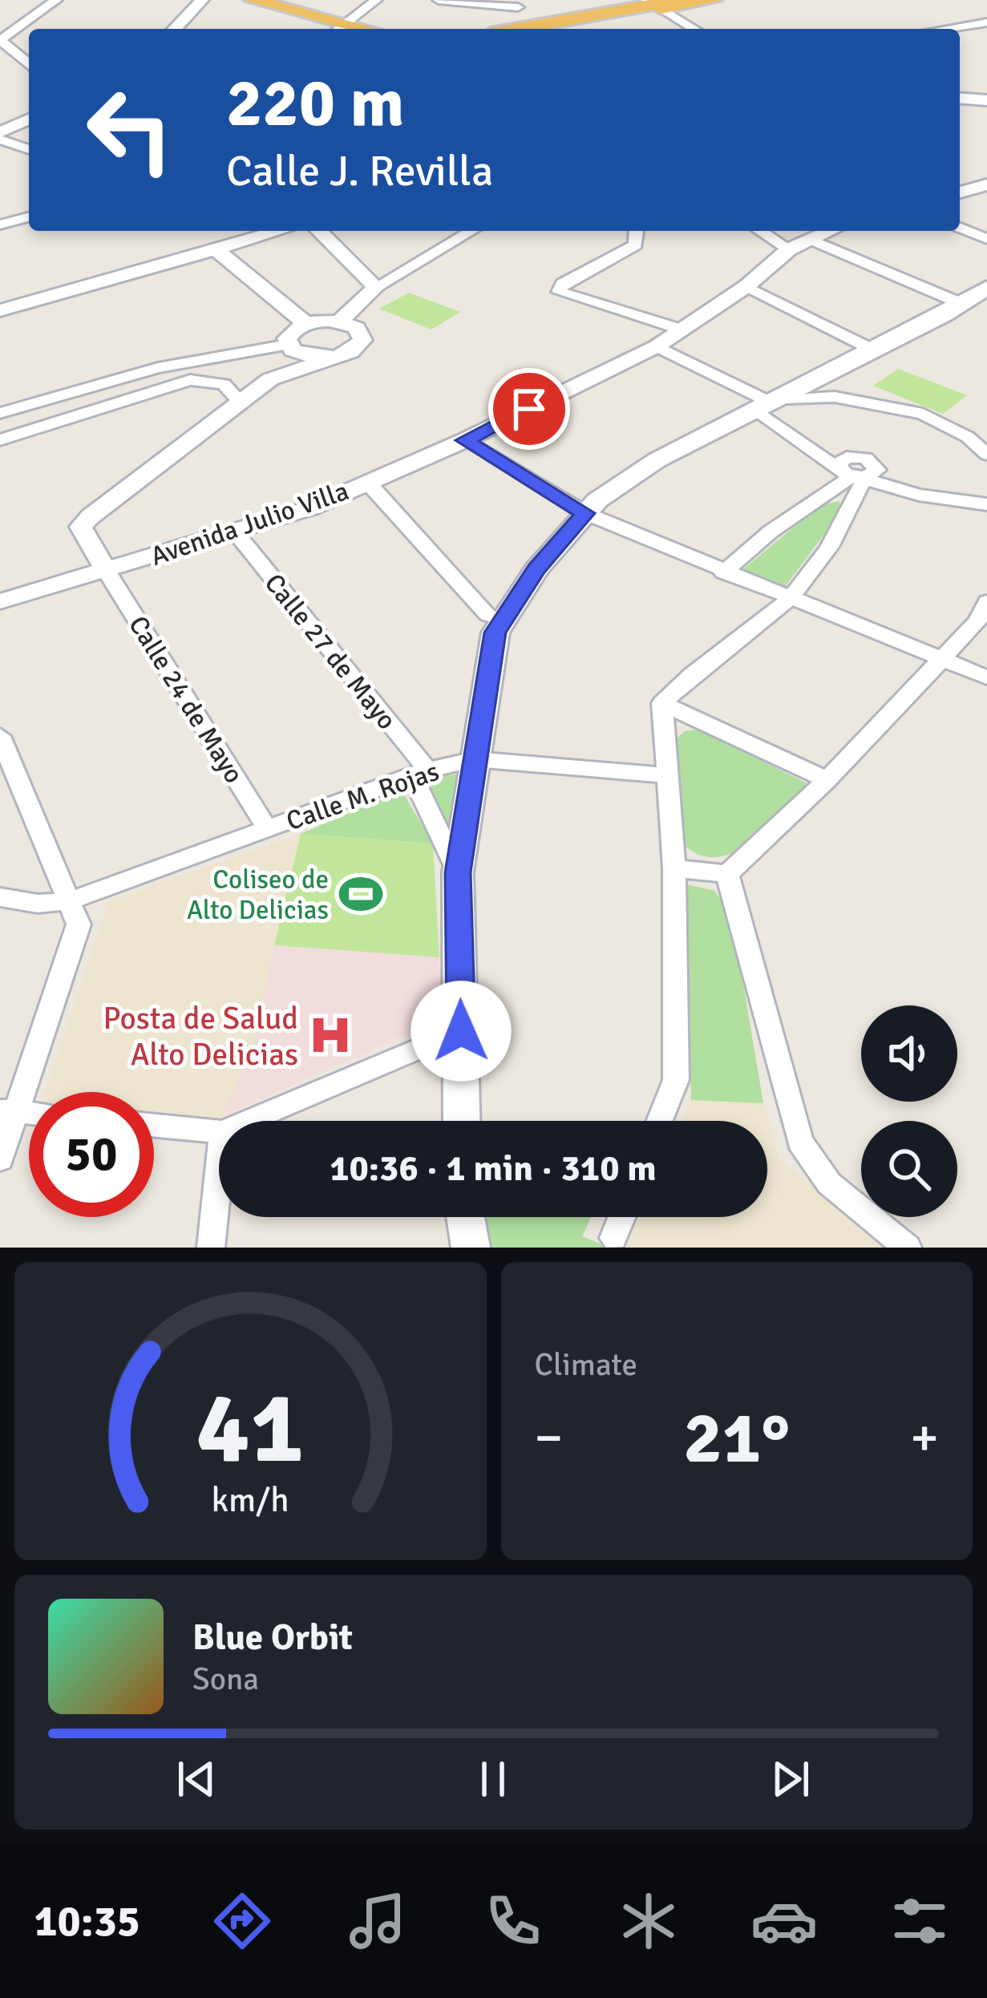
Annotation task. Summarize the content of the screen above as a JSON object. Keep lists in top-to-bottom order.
{
  "streets": {
    "street": [
      "Avenida Julio Villa",
      "Calle 27 de Mayo",
      "Calle 24 de Mayo",
      "Calle M. Rojas"
    ]
  },
  "crossings": [
    ["Avenida Julio Villa", "Calle 27 de Mayo"],
    ["Avenida Julio Villa", "Calle 24 de Mayo"],
    ["Calle 27 de Mayo", "Calle M. Rojas"],
    ["Calle 24 de Mayo", "Calle M. Rojas"]
  ],
  "places": {
    "sports": ["Coliseo de Alto Delicias"],
    "hospital": ["Posta de Salud Alto Delicias"]
  },
  "page": {
    "turn": ["220 m", "Calle J. Revilla"],
    "limit": "50",
    "trip": "10:36 · 1 min · 310 m",
    "tile": "Climate",
    "heat": ["−", "21°", "+"],
    "song": ["Blue Orbit", "Sona"],
    "tabs": "10:35",
    "gauge": ["41", "km/h"]
  }
}
